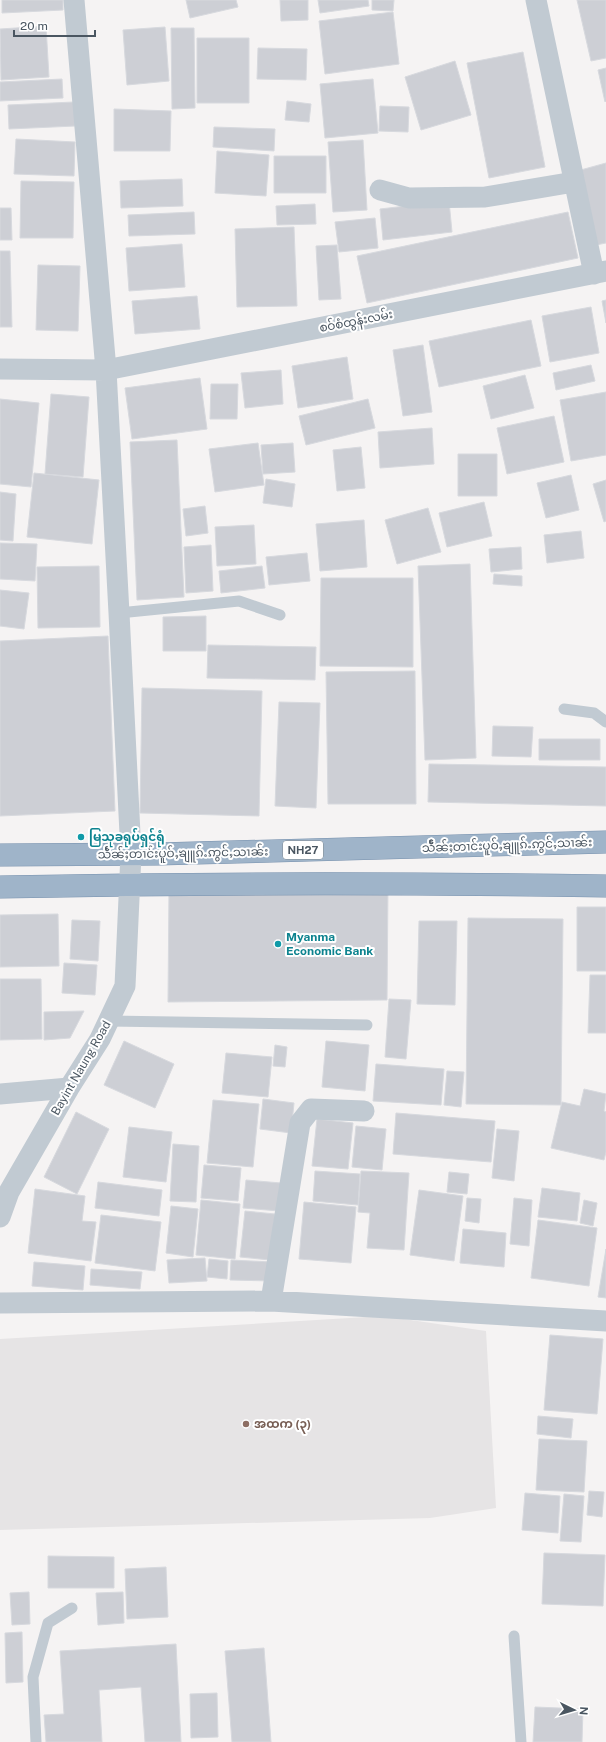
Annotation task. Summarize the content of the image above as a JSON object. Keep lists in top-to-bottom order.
{
  "streets": {
    "highway": ["သဵႅၼ်ႈတၢင်းပူဝ်ႇၶျူၵ်ႉဢွင်ႇသၢၼ်း", "NH27"],
    "street": ["စဝ်စံထွန်းလမ်း", "Bayint Naung Road"]
  },
  "crossings": [
    ["စဝ်စံထွန်းလမ်း", "Bayint Naung Road"],
    ["သဵႅၼ်ႈတၢင်းပူဝ်ႇၶျူၵ်ႉဢွင်ႇသၢၼ်း", "Bayint Naung Road"]
  ],
  "places": ["မြသုခရုပ်ရှင်ရုံ", "Myanma Economic Bank", "အထက (၃)"],
  "scale_bar": "20 m",
  "north": "right"
}
